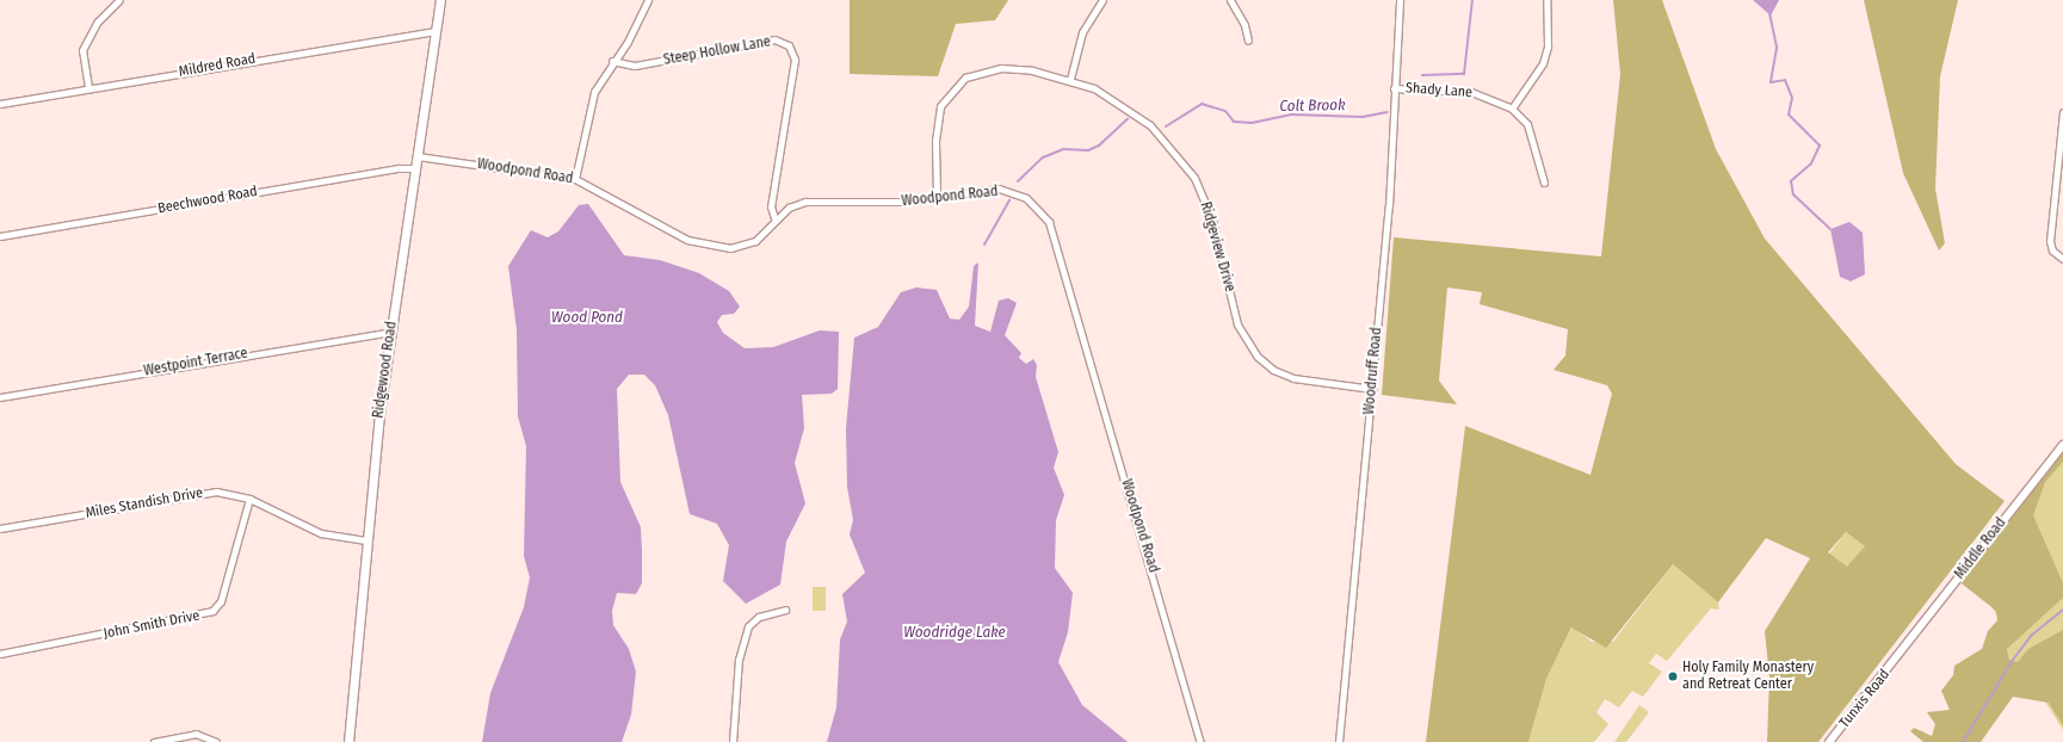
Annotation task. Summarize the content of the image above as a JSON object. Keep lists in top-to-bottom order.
{
  "streets": {
    "main road": ["Ridgewood Road"],
    "street": [
      "Steep Hollow Lane",
      "Mildred Road",
      "Shady Lane",
      "Woodpond Road",
      "Beechwood Road",
      "Ridgeview Drive",
      "Westpoint Terrace",
      "Woodruff Road",
      "Miles Standish Drive",
      "Middle Road",
      "John Smith Drive",
      "Tunxis Road"
    ]
  },
  "crossings": [
    ["Steep Hollow Lane", "Woodpond Road"],
    ["Mildred Road", "Ridgewood Road"],
    ["Shady Lane", "Woodruff Road"],
    ["Woodpond Road", "Ridgeview Drive"],
    ["Woodpond Road", "Ridgewood Road"],
    ["Beechwood Road", "Ridgewood Road"],
    ["Ridgeview Drive", "Woodruff Road"],
    ["Westpoint Terrace", "Ridgewood Road"],
    ["Ridgewood Road", "Miles Standish Drive"],
    ["Miles Standish Drive", "John Smith Drive"],
    ["Middle Road", "Tunxis Road"]
  ],
  "water": ["Colt Brook", "Wood Pond", "Woodridge Lake"],
  "places": ["Holy Family Monastery and Retreat Center"]
}
